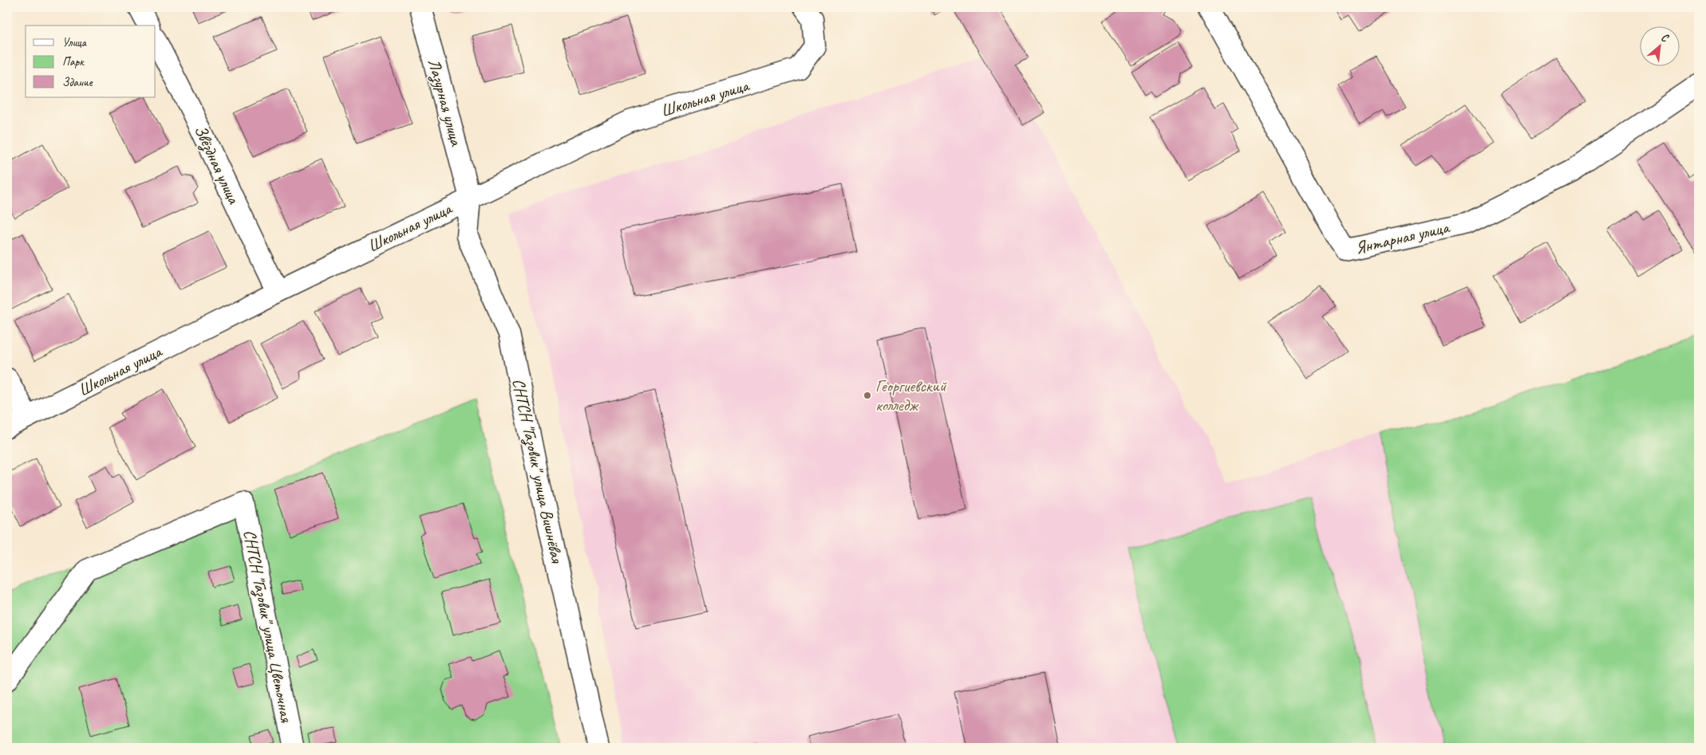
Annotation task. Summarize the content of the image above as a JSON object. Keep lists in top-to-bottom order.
{
  "streets": {
    "street": [
      "Школьная улица",
      "Лазурная улица",
      "Звёздная улица",
      "Янтарная улица",
      "СНТСН \"Газовик\" улица Вишнёвая",
      "СНТСН \"Газовик\" улица Цветочная"
    ]
  },
  "crossings": [
    ["Школьная улица", "Лазурная улица"],
    ["Школьная улица", "Звёздная улица"],
    ["Школьная улица", "СНТСН \"Газовик\" улица Вишнёвая"],
    ["Лазурная улица", "СНТСН \"Газовик\" улица Вишнёвая"]
  ],
  "places": ["Георгиевский колледж"],
  "legend": ["Улица", "Парк", "Здание"],
  "north": "top right"
}
